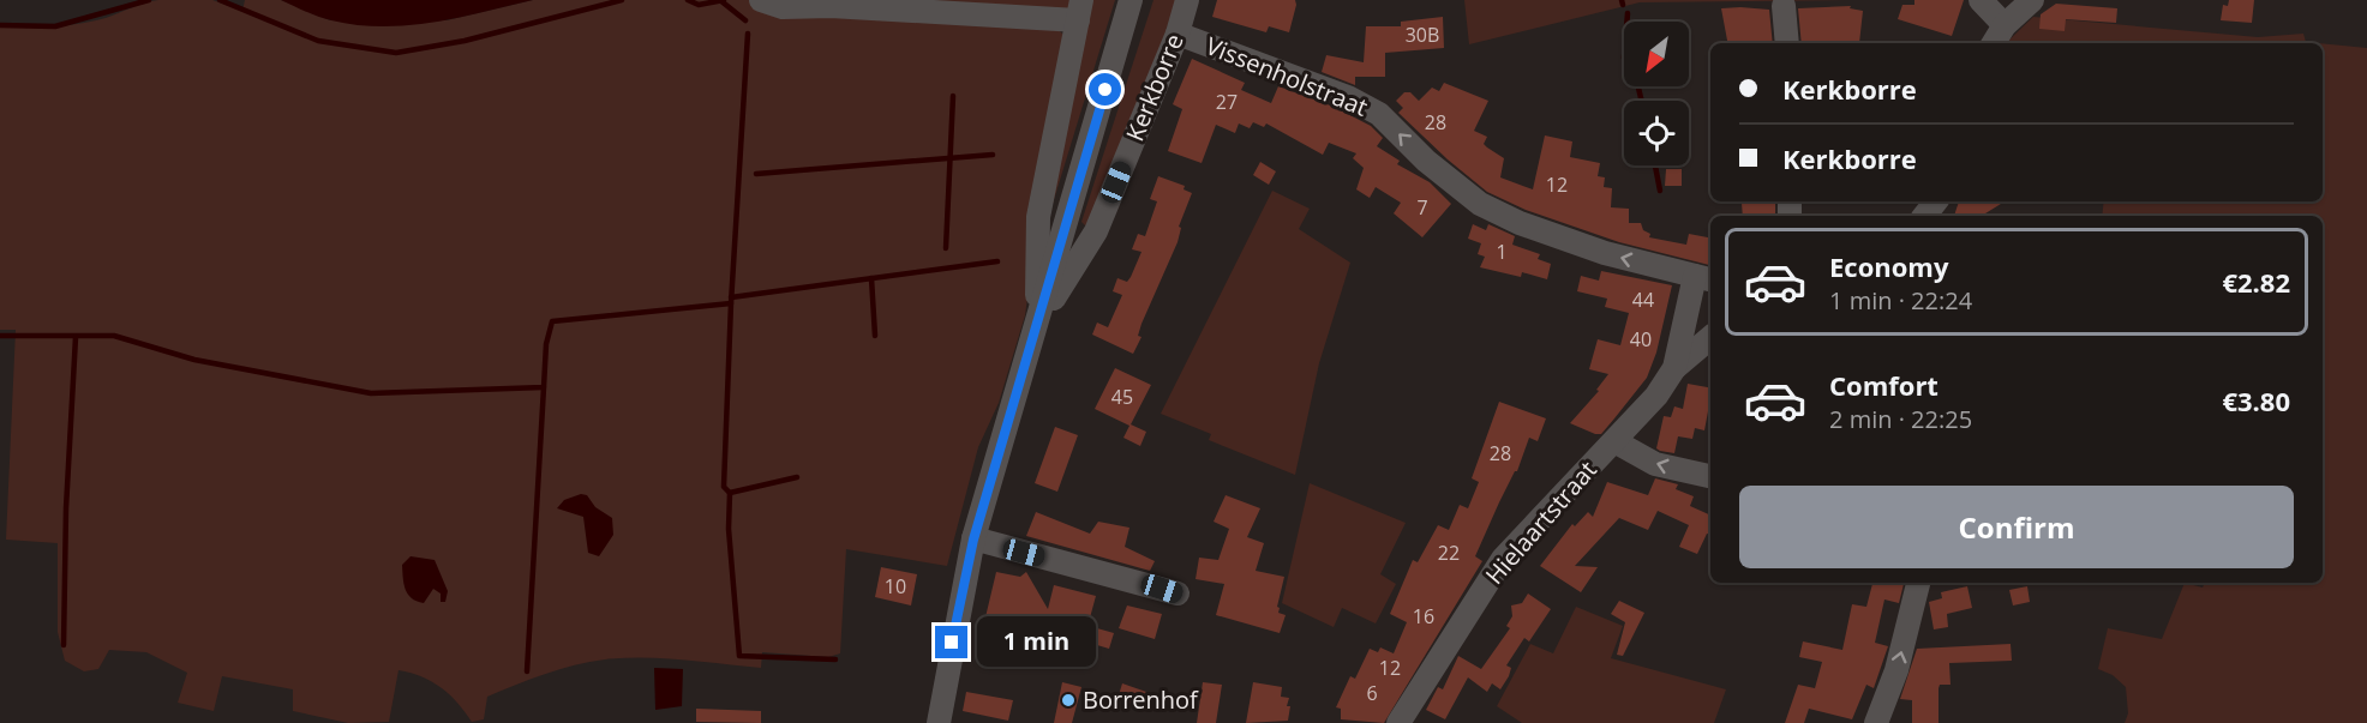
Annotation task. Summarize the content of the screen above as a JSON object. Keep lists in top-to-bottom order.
{
  "streets": {
    "street": ["Vissenholstraat", "Kerkborre", "Hielaartstraat"]
  },
  "crossings": [
    ["Vissenholstraat", "Kerkborre"],
    ["Vissenholstraat", "Hielaartstraat"]
  ],
  "one_way": ["Vissenholstraat"],
  "places": ["Borrenhof"],
  "house_numbers": [
    "30B",
    "27",
    "28",
    "12",
    "7",
    "1",
    "44",
    "40",
    "45",
    "28",
    "22",
    "10",
    "16",
    "12",
    "6"
  ],
  "north": "bottom left",
  "page": {
    "banner": ["Kerkborre", "Kerkborre"],
    "list": [
      {
        "name": "Economy",
        "note": "1 min · 22:24",
        "value": "€2.82"
      },
      {
        "name": "Comfort",
        "note": "2 min · 22:25",
        "value": "€3.80"
      }
    ],
    "buttons": "Confirm",
    "bubble": "1 min"
  }
}
